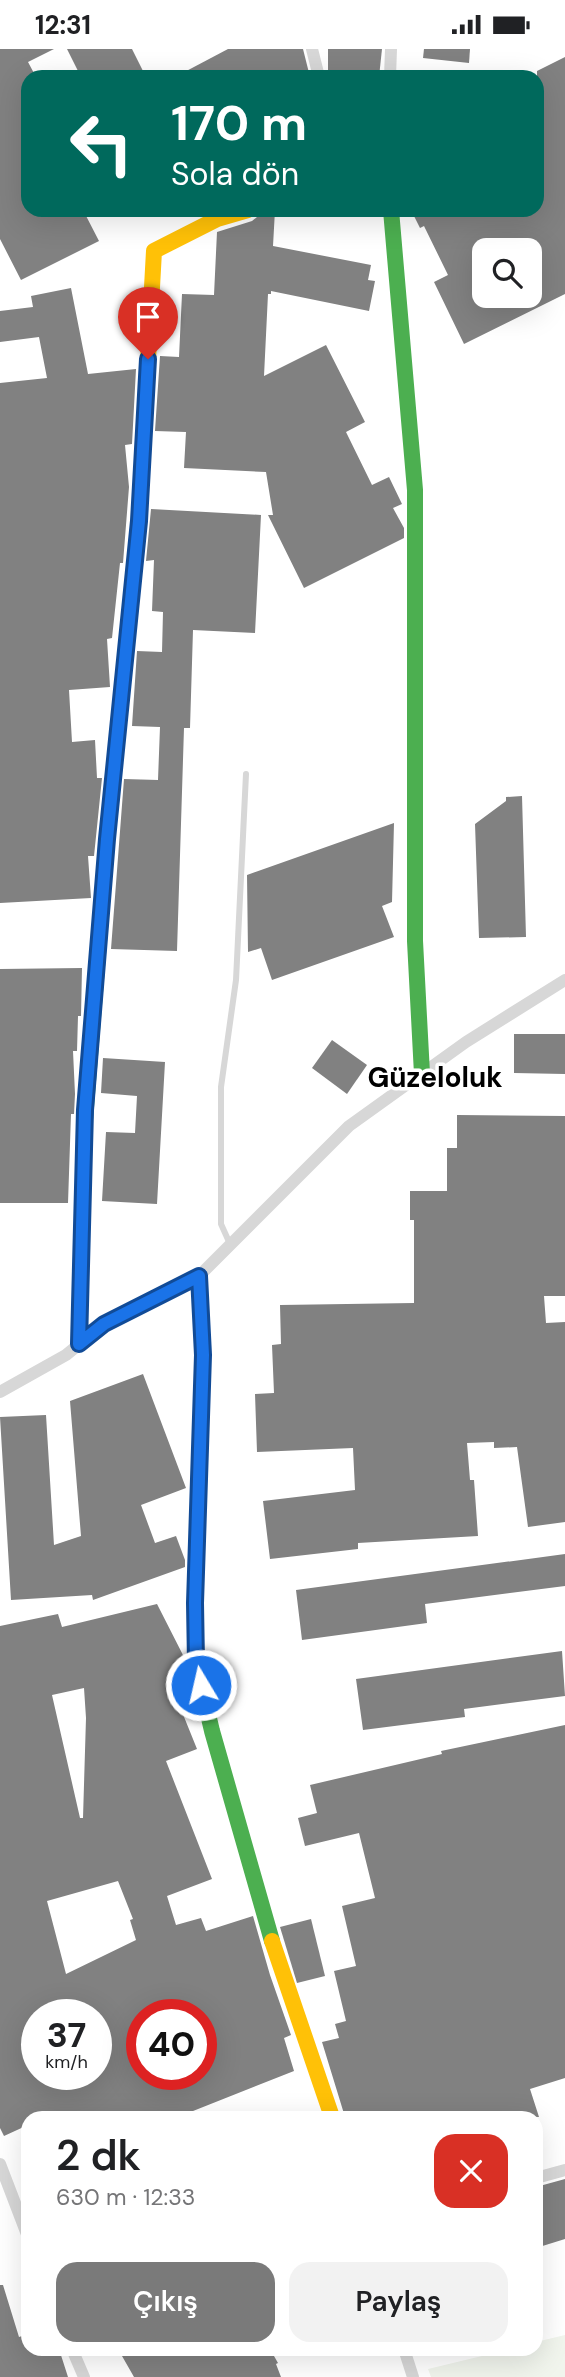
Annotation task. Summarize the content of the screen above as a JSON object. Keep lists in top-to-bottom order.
{
  "districts": ["Güzeloluk"],
  "page": {
    "status": "12:31",
    "turn": ["170 m", "Sola dön"],
    "speed": "37 km/h",
    "limit": "40",
    "heading": ["2 dk", "630 m · 12:33"],
    "buttons": ["Çıkış", "Paylaş"]
  }
}
